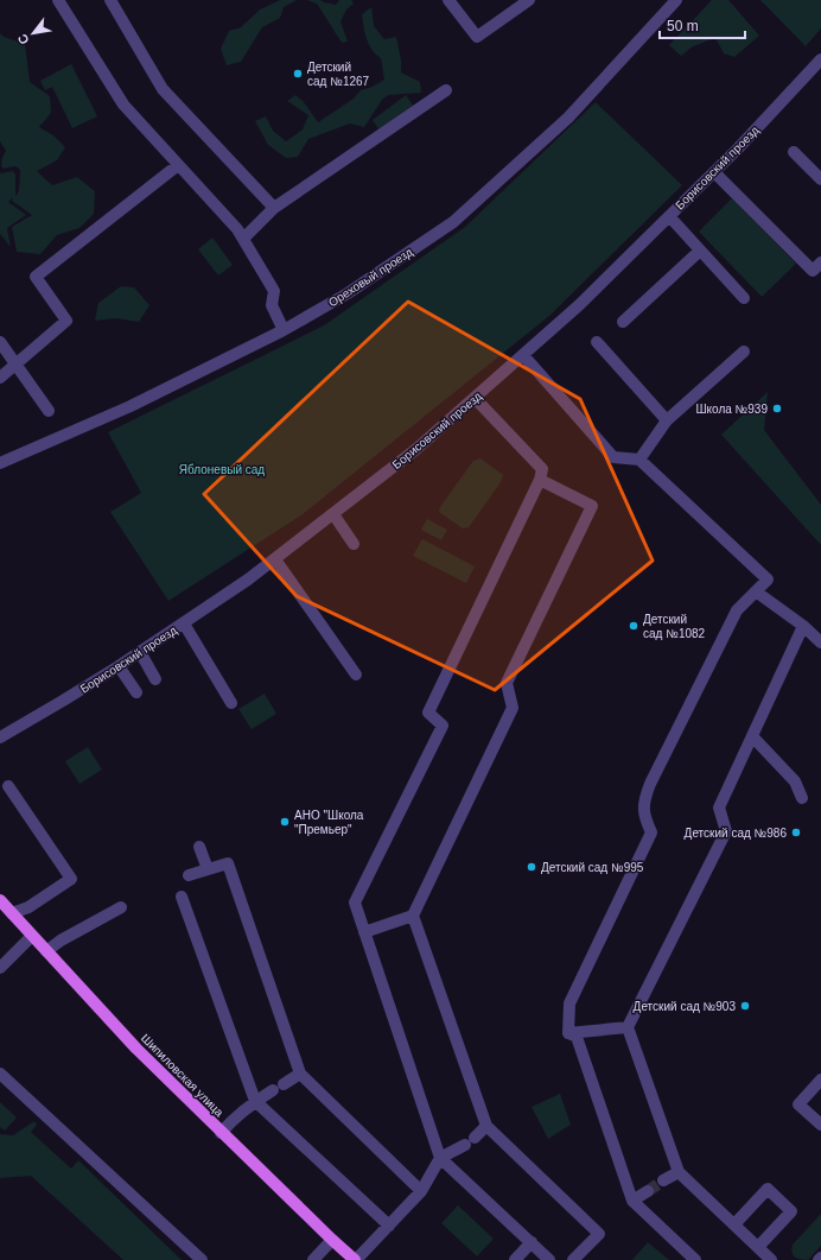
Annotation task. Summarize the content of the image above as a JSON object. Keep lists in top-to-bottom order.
{
  "streets": {
    "main road": ["Шипиловская улица"],
    "street": ["Борисовский проезд", "Ореховый проезд"]
  },
  "parks": ["Яблоневый сад"],
  "places": [
    "Детский сад №1267",
    "Школа №939",
    "Детский сад №1082",
    "АНО \"Школа \"Премьер\"",
    "Детский сад №986",
    "Детский сад №995",
    "Детский сад №903"
  ],
  "scale_bar": "50 m",
  "north": "bottom left"
}
